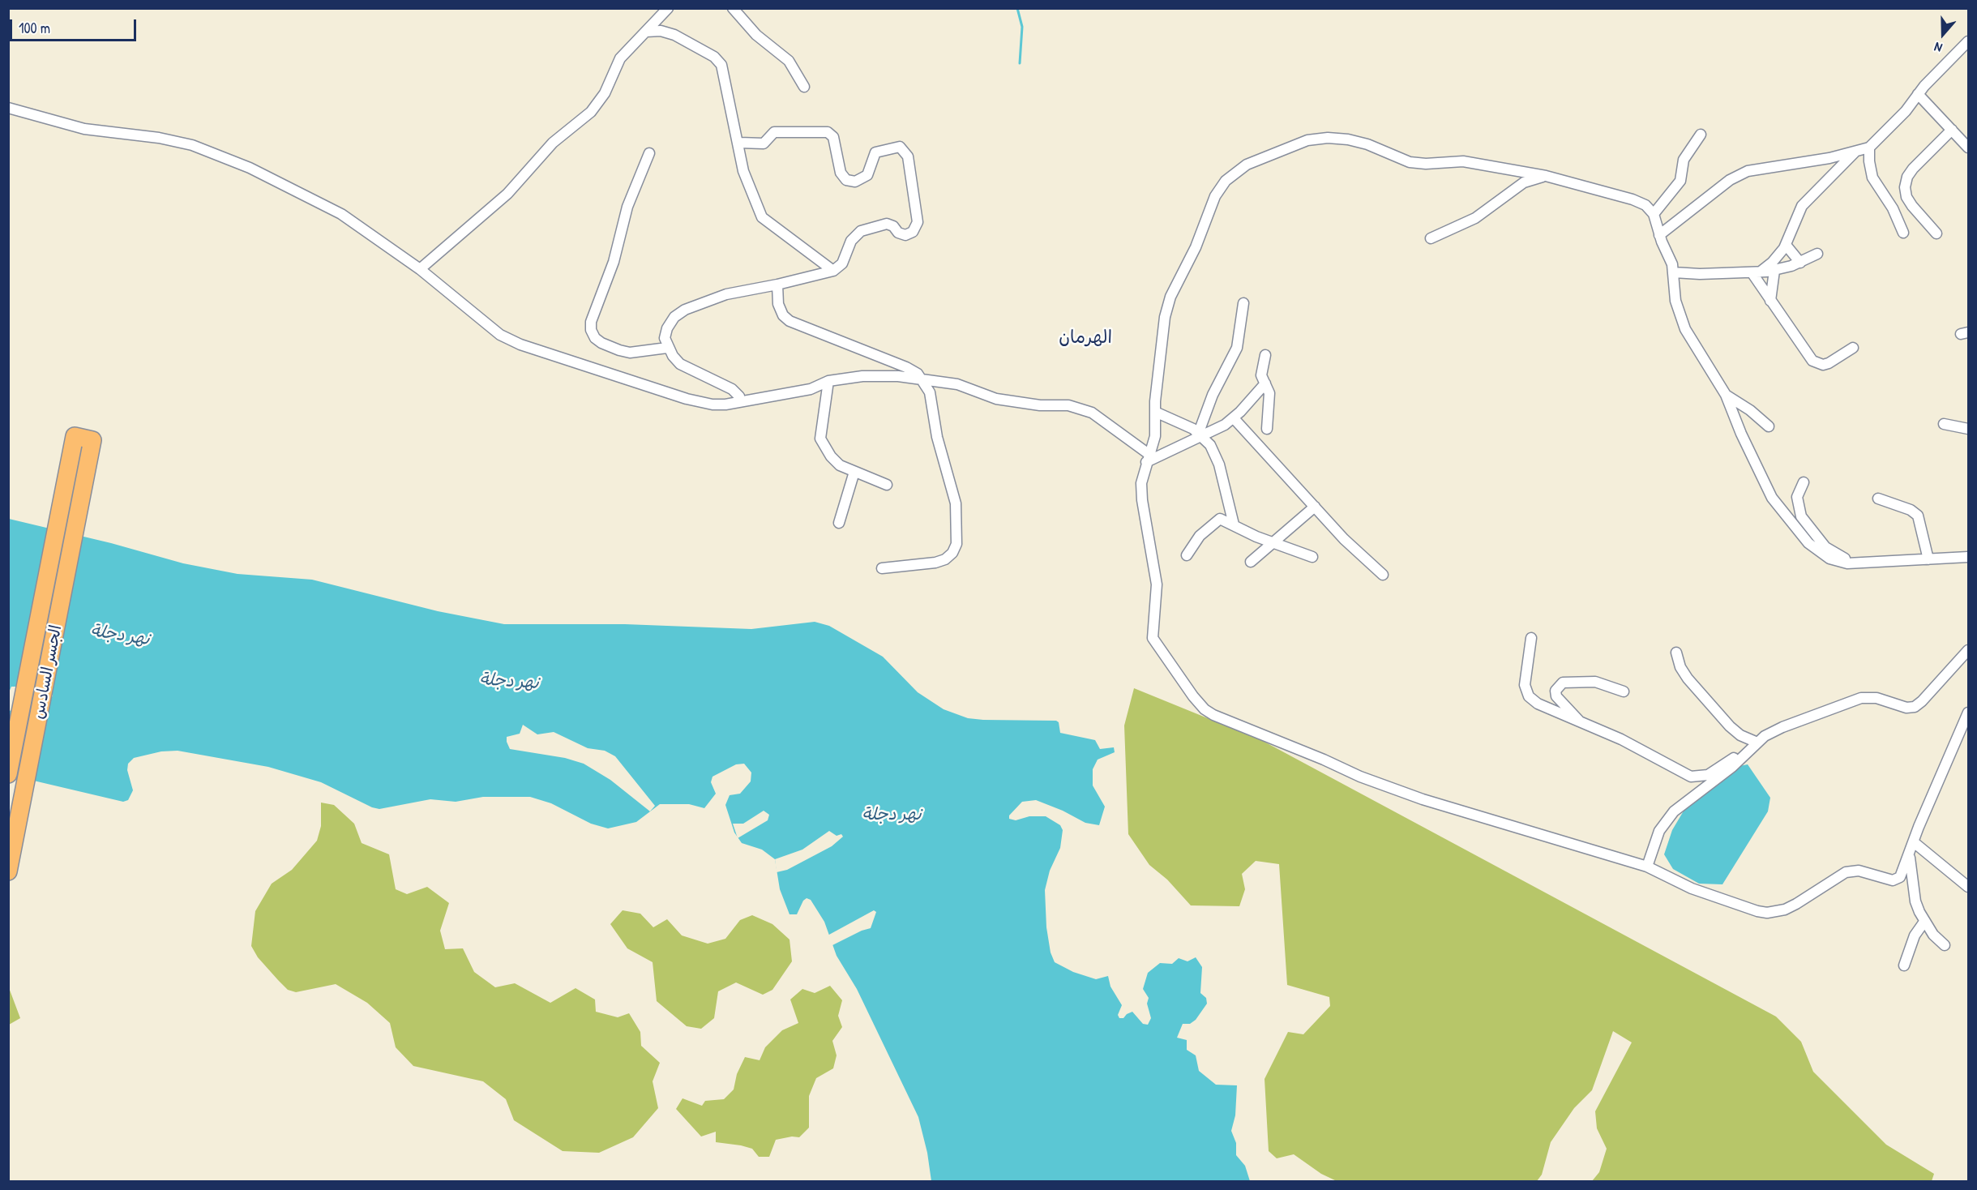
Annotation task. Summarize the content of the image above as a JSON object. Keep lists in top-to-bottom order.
{
  "streets": {
    "highway": ["الجسر السادس"]
  },
  "districts": ["الهرمان"],
  "water": ["نهر دجلة"],
  "scale_bar": "100 m",
  "north": "bottom"
}
